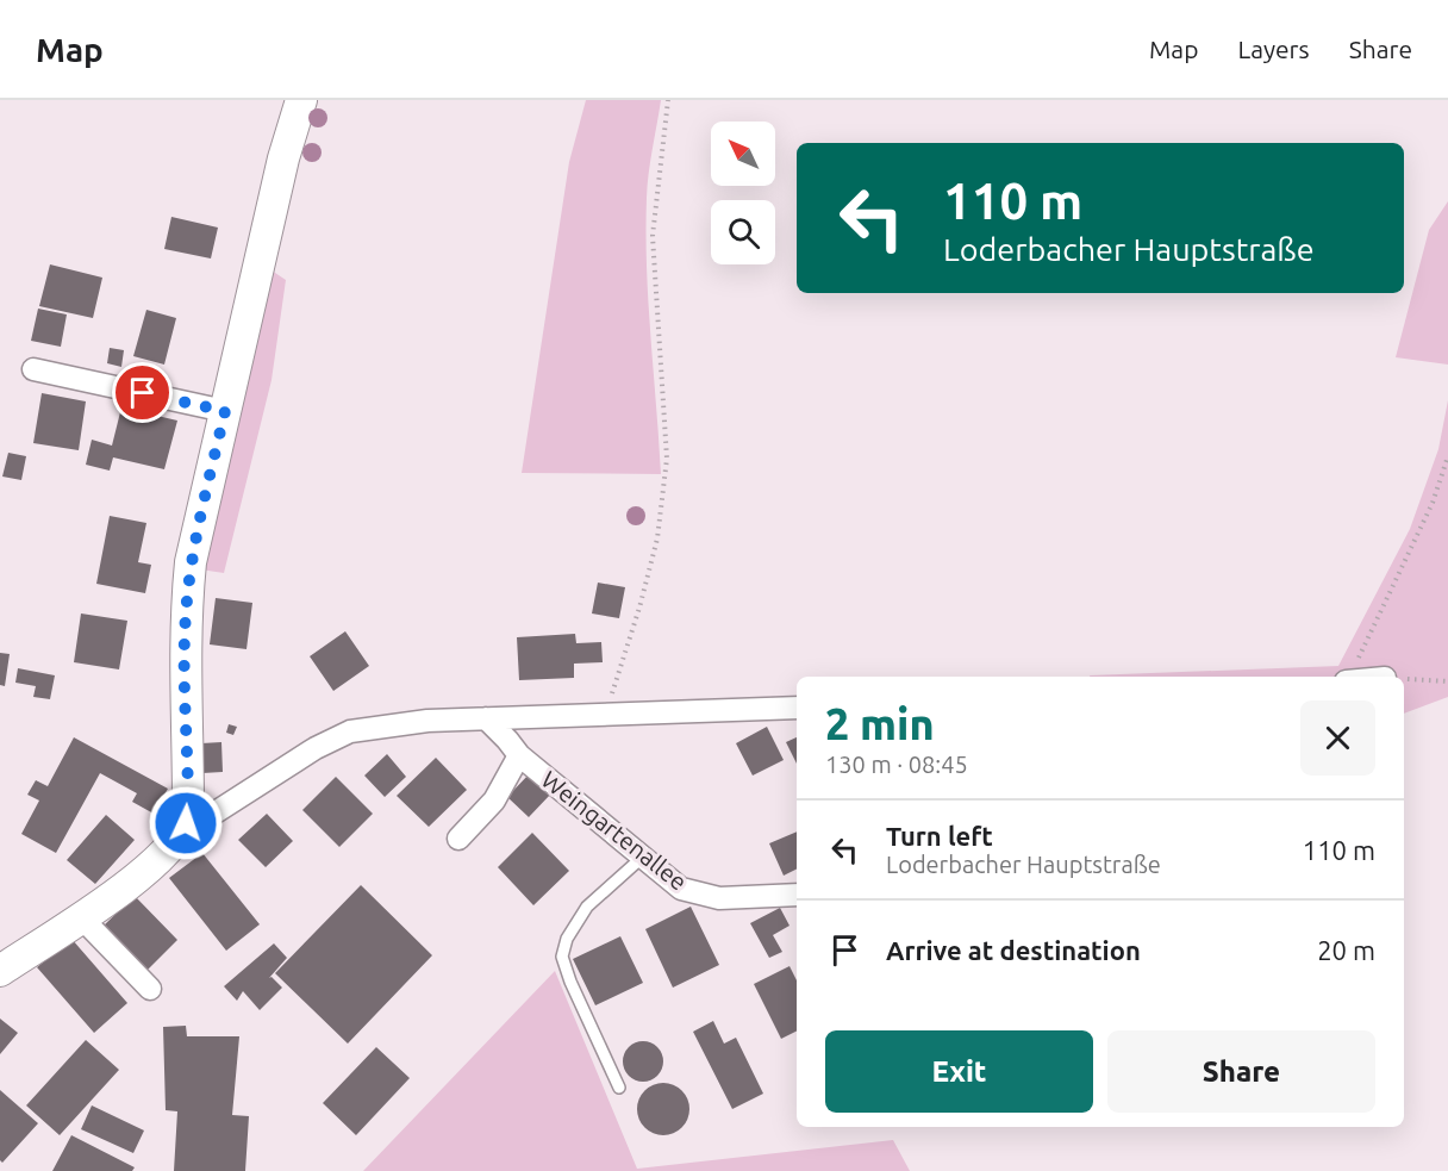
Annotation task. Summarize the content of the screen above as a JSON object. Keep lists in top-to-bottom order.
{
  "streets": {
    "street": ["Weingartenallee"]
  },
  "north": "top left",
  "page": {
    "header": "Map",
    "nav": ["Map", "Layers", "Share"],
    "turn": ["110 m", "Loderbacher Hauptstraße"],
    "heading": ["2 min", "130 m · 08:45"],
    "list": [
      {
        "name": "Turn left",
        "note": "Loderbacher Hauptstraße",
        "value": "110 m"
      },
      {
        "name": "Arrive at destination",
        "value": "20 m"
      }
    ],
    "buttons": ["Exit", "Share"]
  }
}
